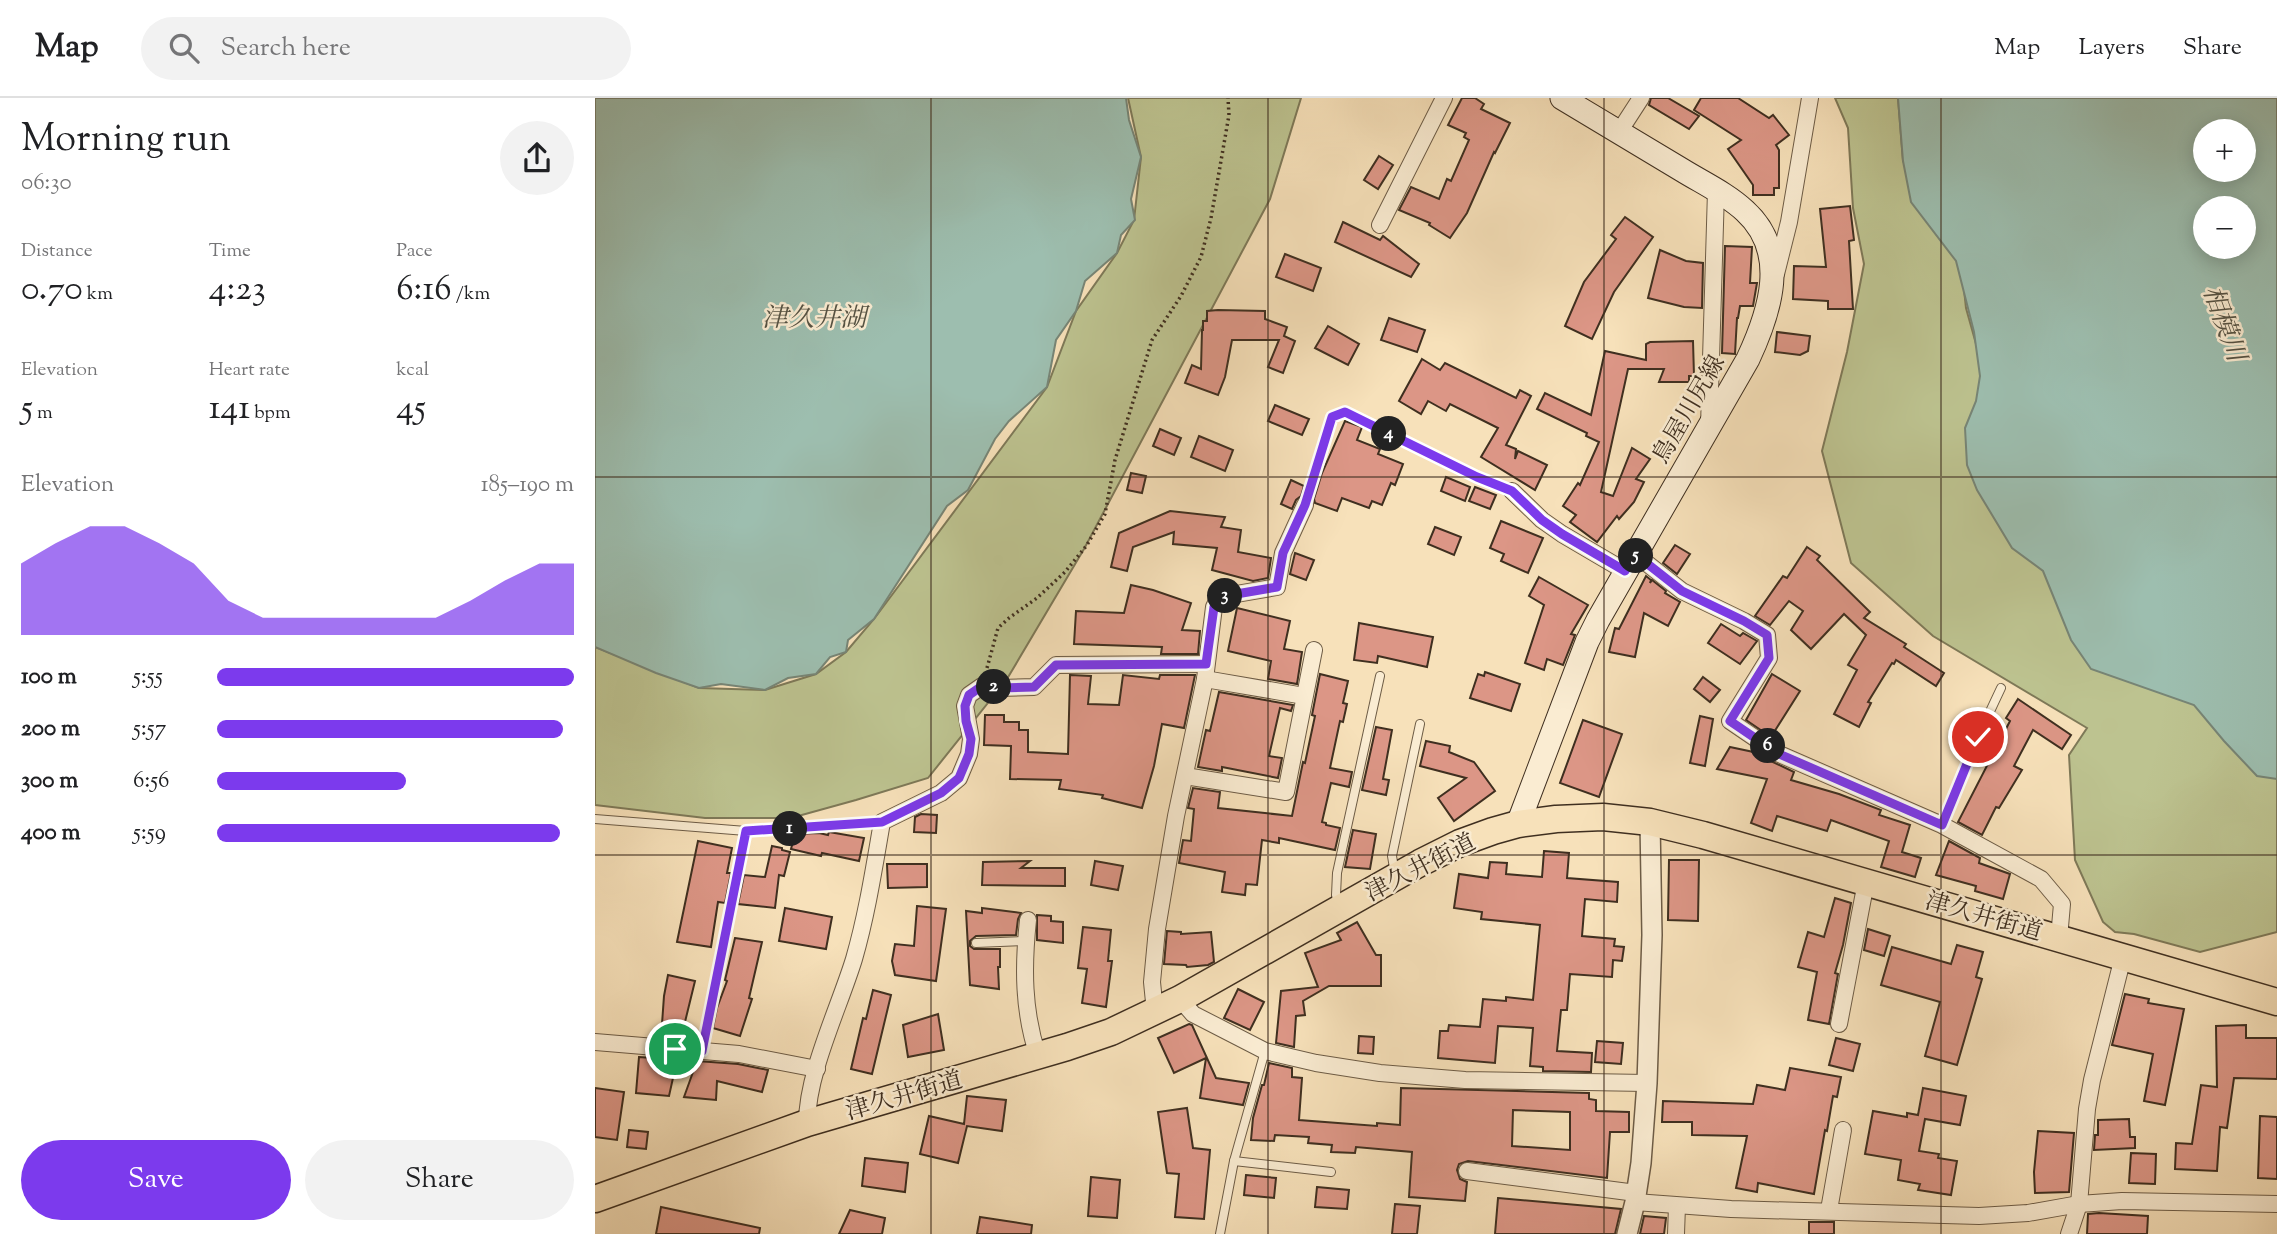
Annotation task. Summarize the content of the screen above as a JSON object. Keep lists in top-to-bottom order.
{
  "streets": {
    "highway": ["津久井街道"],
    "main road": ["鳥屋川尻線"]
  },
  "crossings": [
    ["鳥屋川尻線", "津久井街道"]
  ],
  "water": ["津久井湖", "相模川"],
  "page": {
    "header": "Map",
    "search": "Search here",
    "nav": ["Map", "Layers", "Share"],
    "heading": ["Morning run", "06:30"],
    "map_buttons": ["+", "−"],
    "stats": [
      ["Distance", "0.70 km"],
      ["Time", "4:23"],
      ["Pace", "6:16 /km"],
      ["Elevation", "5 m"],
      ["Heart rate", "141 bpm"],
      ["kcal", "45"]
    ],
    "pins": [
      "4",
      "5",
      "3",
      "2",
      "6",
      "1"
    ],
    "chart": ["Elevation", "185–190 m"],
    "list": [
      {
        "name": "100 m",
        "note": "5:55"
      },
      {
        "name": "200 m",
        "note": "5:57"
      },
      {
        "name": "300 m",
        "note": "6:56"
      },
      {
        "name": "400 m",
        "note": "5:59"
      }
    ],
    "buttons": ["Save", "Share"]
  }
}
